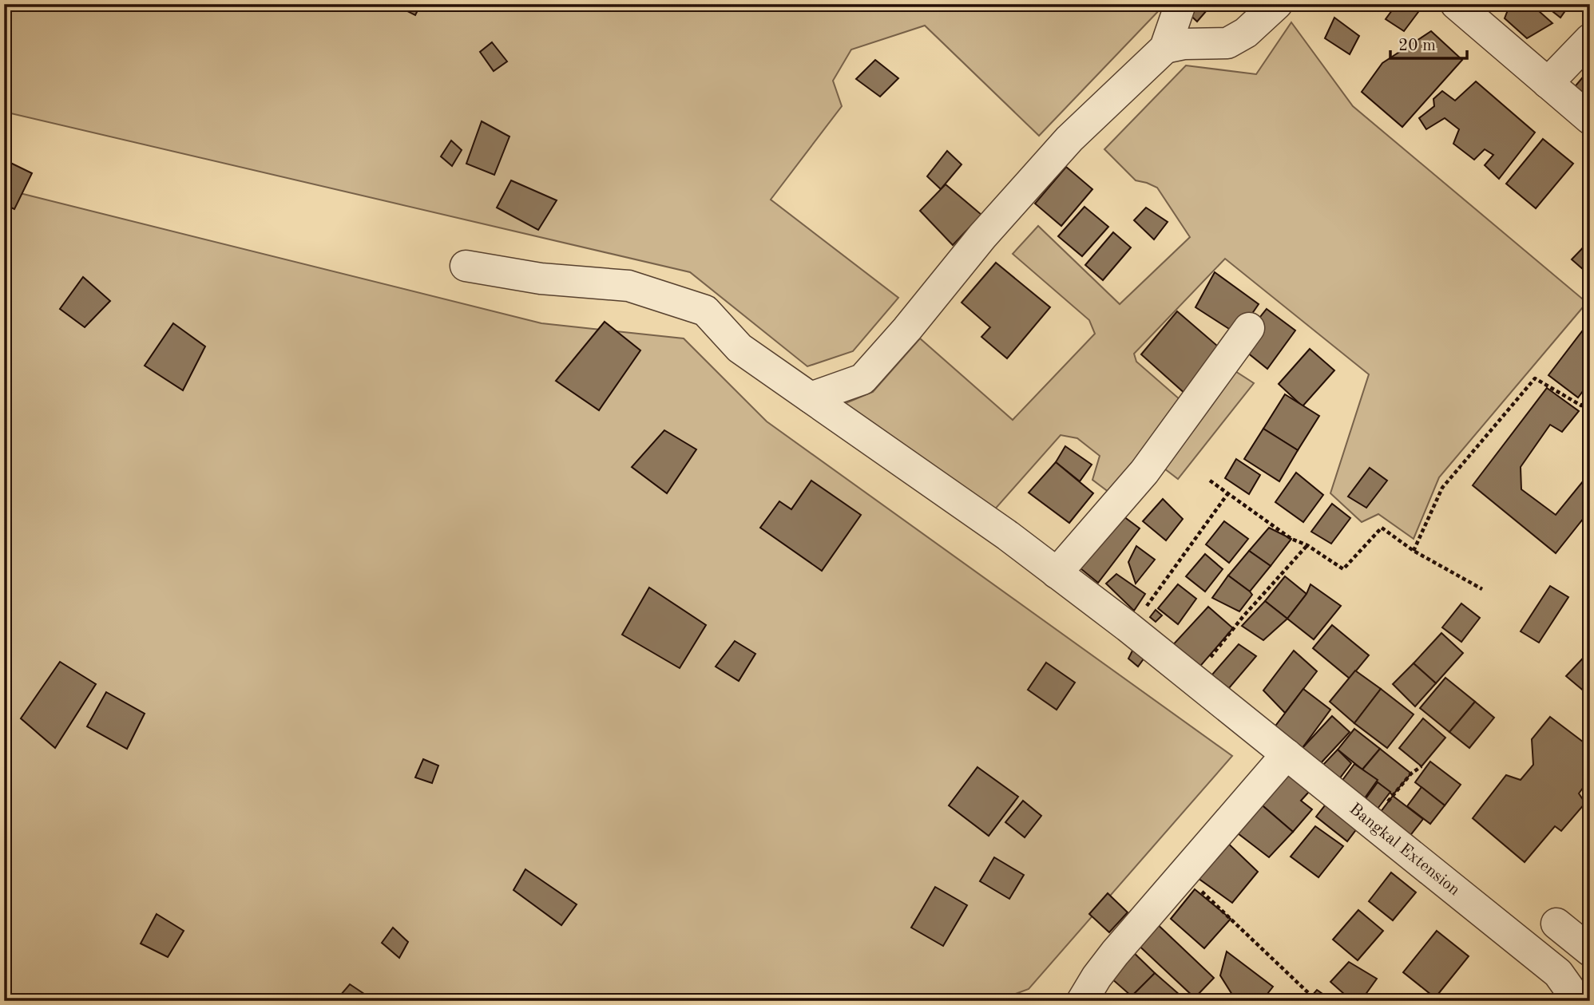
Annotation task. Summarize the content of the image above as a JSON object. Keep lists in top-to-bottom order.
{
  "streets": {
    "street": ["Bangkal Extension"]
  },
  "scale_bar": "20 m"
}
